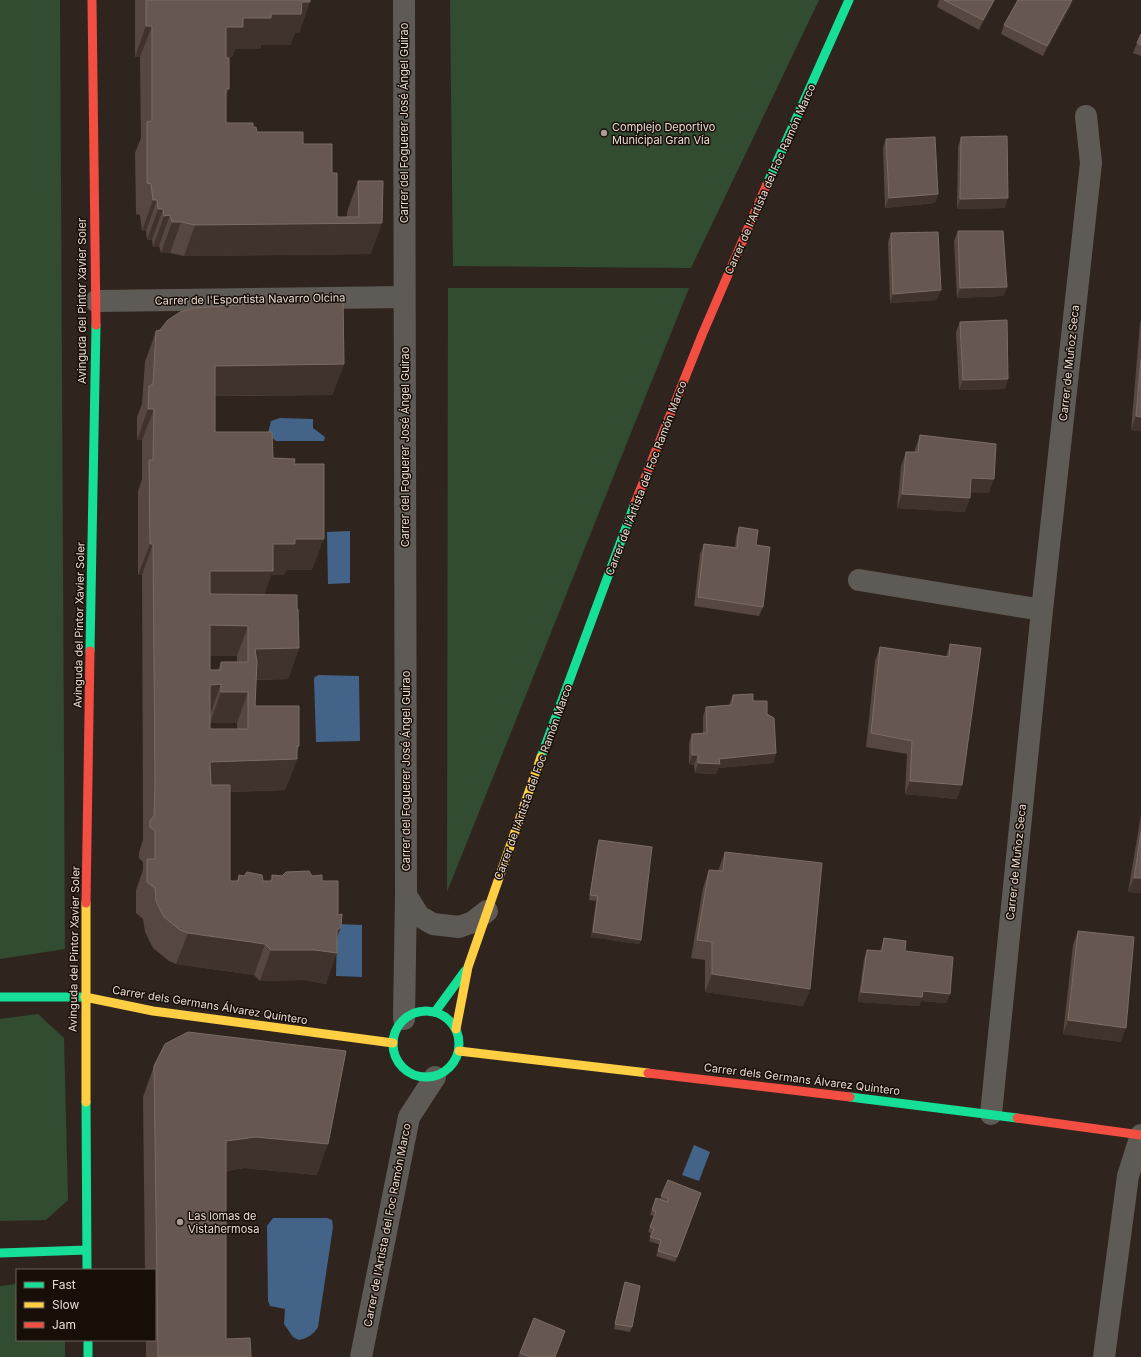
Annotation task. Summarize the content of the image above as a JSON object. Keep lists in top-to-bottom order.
{
  "streets": {
    "street": [
      "Carrer del Foguerer José Ángel Guirao",
      "Carrer de l'Artista del Foc Ramón Marco",
      "Carrer de l'Esportista Navarro Olcina",
      "Avinguda del Pintor Xavier Soler",
      "Carrer de Muñoz Seca",
      "Carrer dels Germans Álvarez Quintero"
    ]
  },
  "crossings": [
    ["Carrer del Foguerer José Ángel Guirao", "Carrer de l'Artista del Foc Ramón Marco"],
    ["Carrer del Foguerer José Ángel Guirao", "Carrer de l'Esportista Navarro Olcina"],
    ["Carrer del Foguerer José Ángel Guirao", "Carrer dels Germans Álvarez Quintero"],
    ["Carrer de l'Artista del Foc Ramón Marco", "Carrer dels Germans Álvarez Quintero"],
    ["Carrer de l'Esportista Navarro Olcina", "Avinguda del Pintor Xavier Soler"],
    ["Avinguda del Pintor Xavier Soler", "Carrer dels Germans Álvarez Quintero"],
    ["Carrer de Muñoz Seca", "Carrer dels Germans Álvarez Quintero"]
  ],
  "places": ["Complejo Deportivo Municipal Gran Vía", "Las lomas de Vistahermosa"],
  "legend": ["Fast", "Slow", "Jam"]
}
